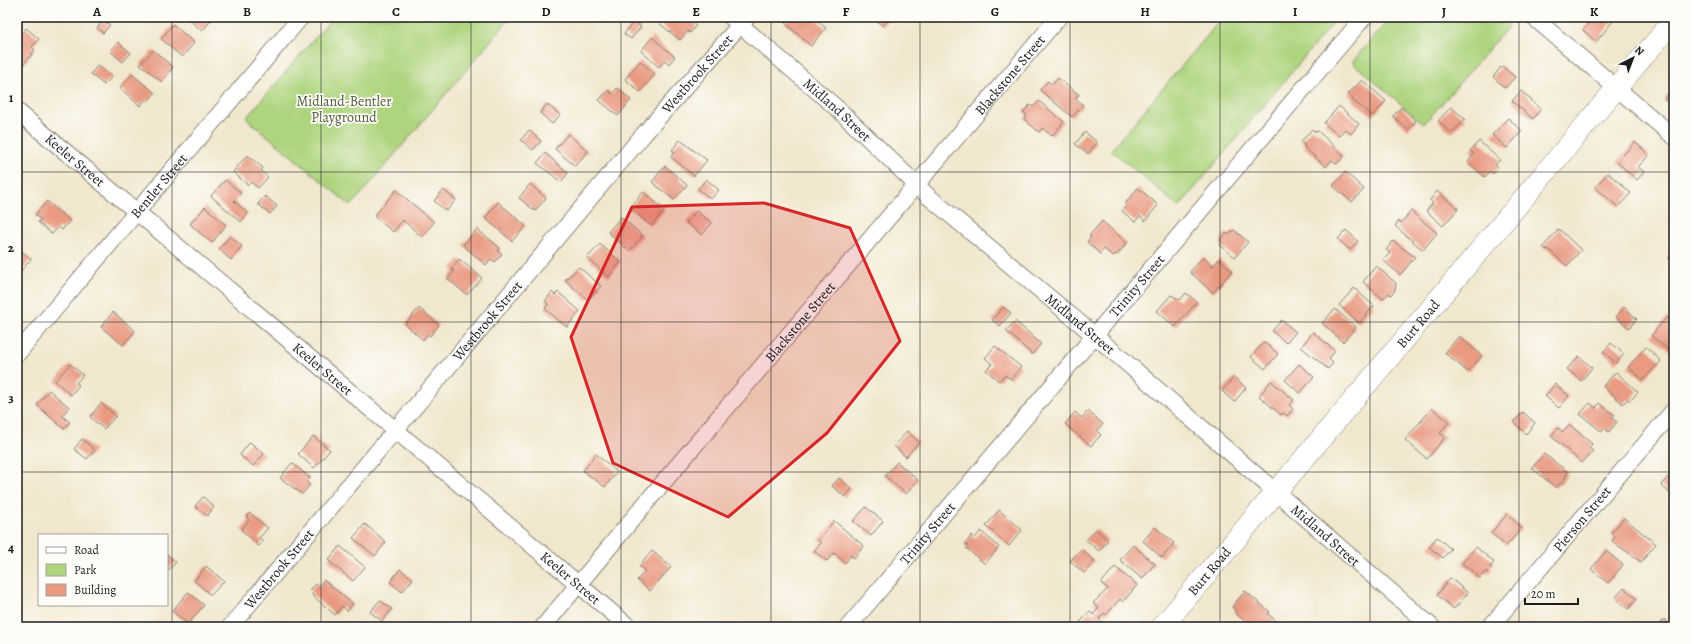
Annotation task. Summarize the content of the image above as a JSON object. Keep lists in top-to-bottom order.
{
  "streets": {
    "street": [
      "Westbrook Street",
      "Blackstone Street",
      "Midland Street",
      "Keeler Street",
      "Bentler Street",
      "Trinity Street",
      "Burt Road",
      "Pierson Street"
    ]
  },
  "crossings": [
    ["Westbrook Street", "Midland Street"],
    ["Westbrook Street", "Keeler Street"],
    ["Blackstone Street", "Midland Street"],
    ["Blackstone Street", "Keeler Street"],
    ["Midland Street", "Trinity Street"],
    ["Midland Street", "Burt Road"],
    ["Keeler Street", "Bentler Street"]
  ],
  "parks": ["Midland-Bentler Playground"],
  "legend": ["Road", "Park", "Building"],
  "scale_bar": "20 m",
  "north": "top right",
  "grid": {
    "columns": [
      "A",
      "B",
      "C",
      "D",
      "E",
      "F",
      "G",
      "H",
      "I",
      "J",
      "K"
    ],
    "rows": [
      "1",
      "2",
      "3",
      "4"
    ]
  }
}
